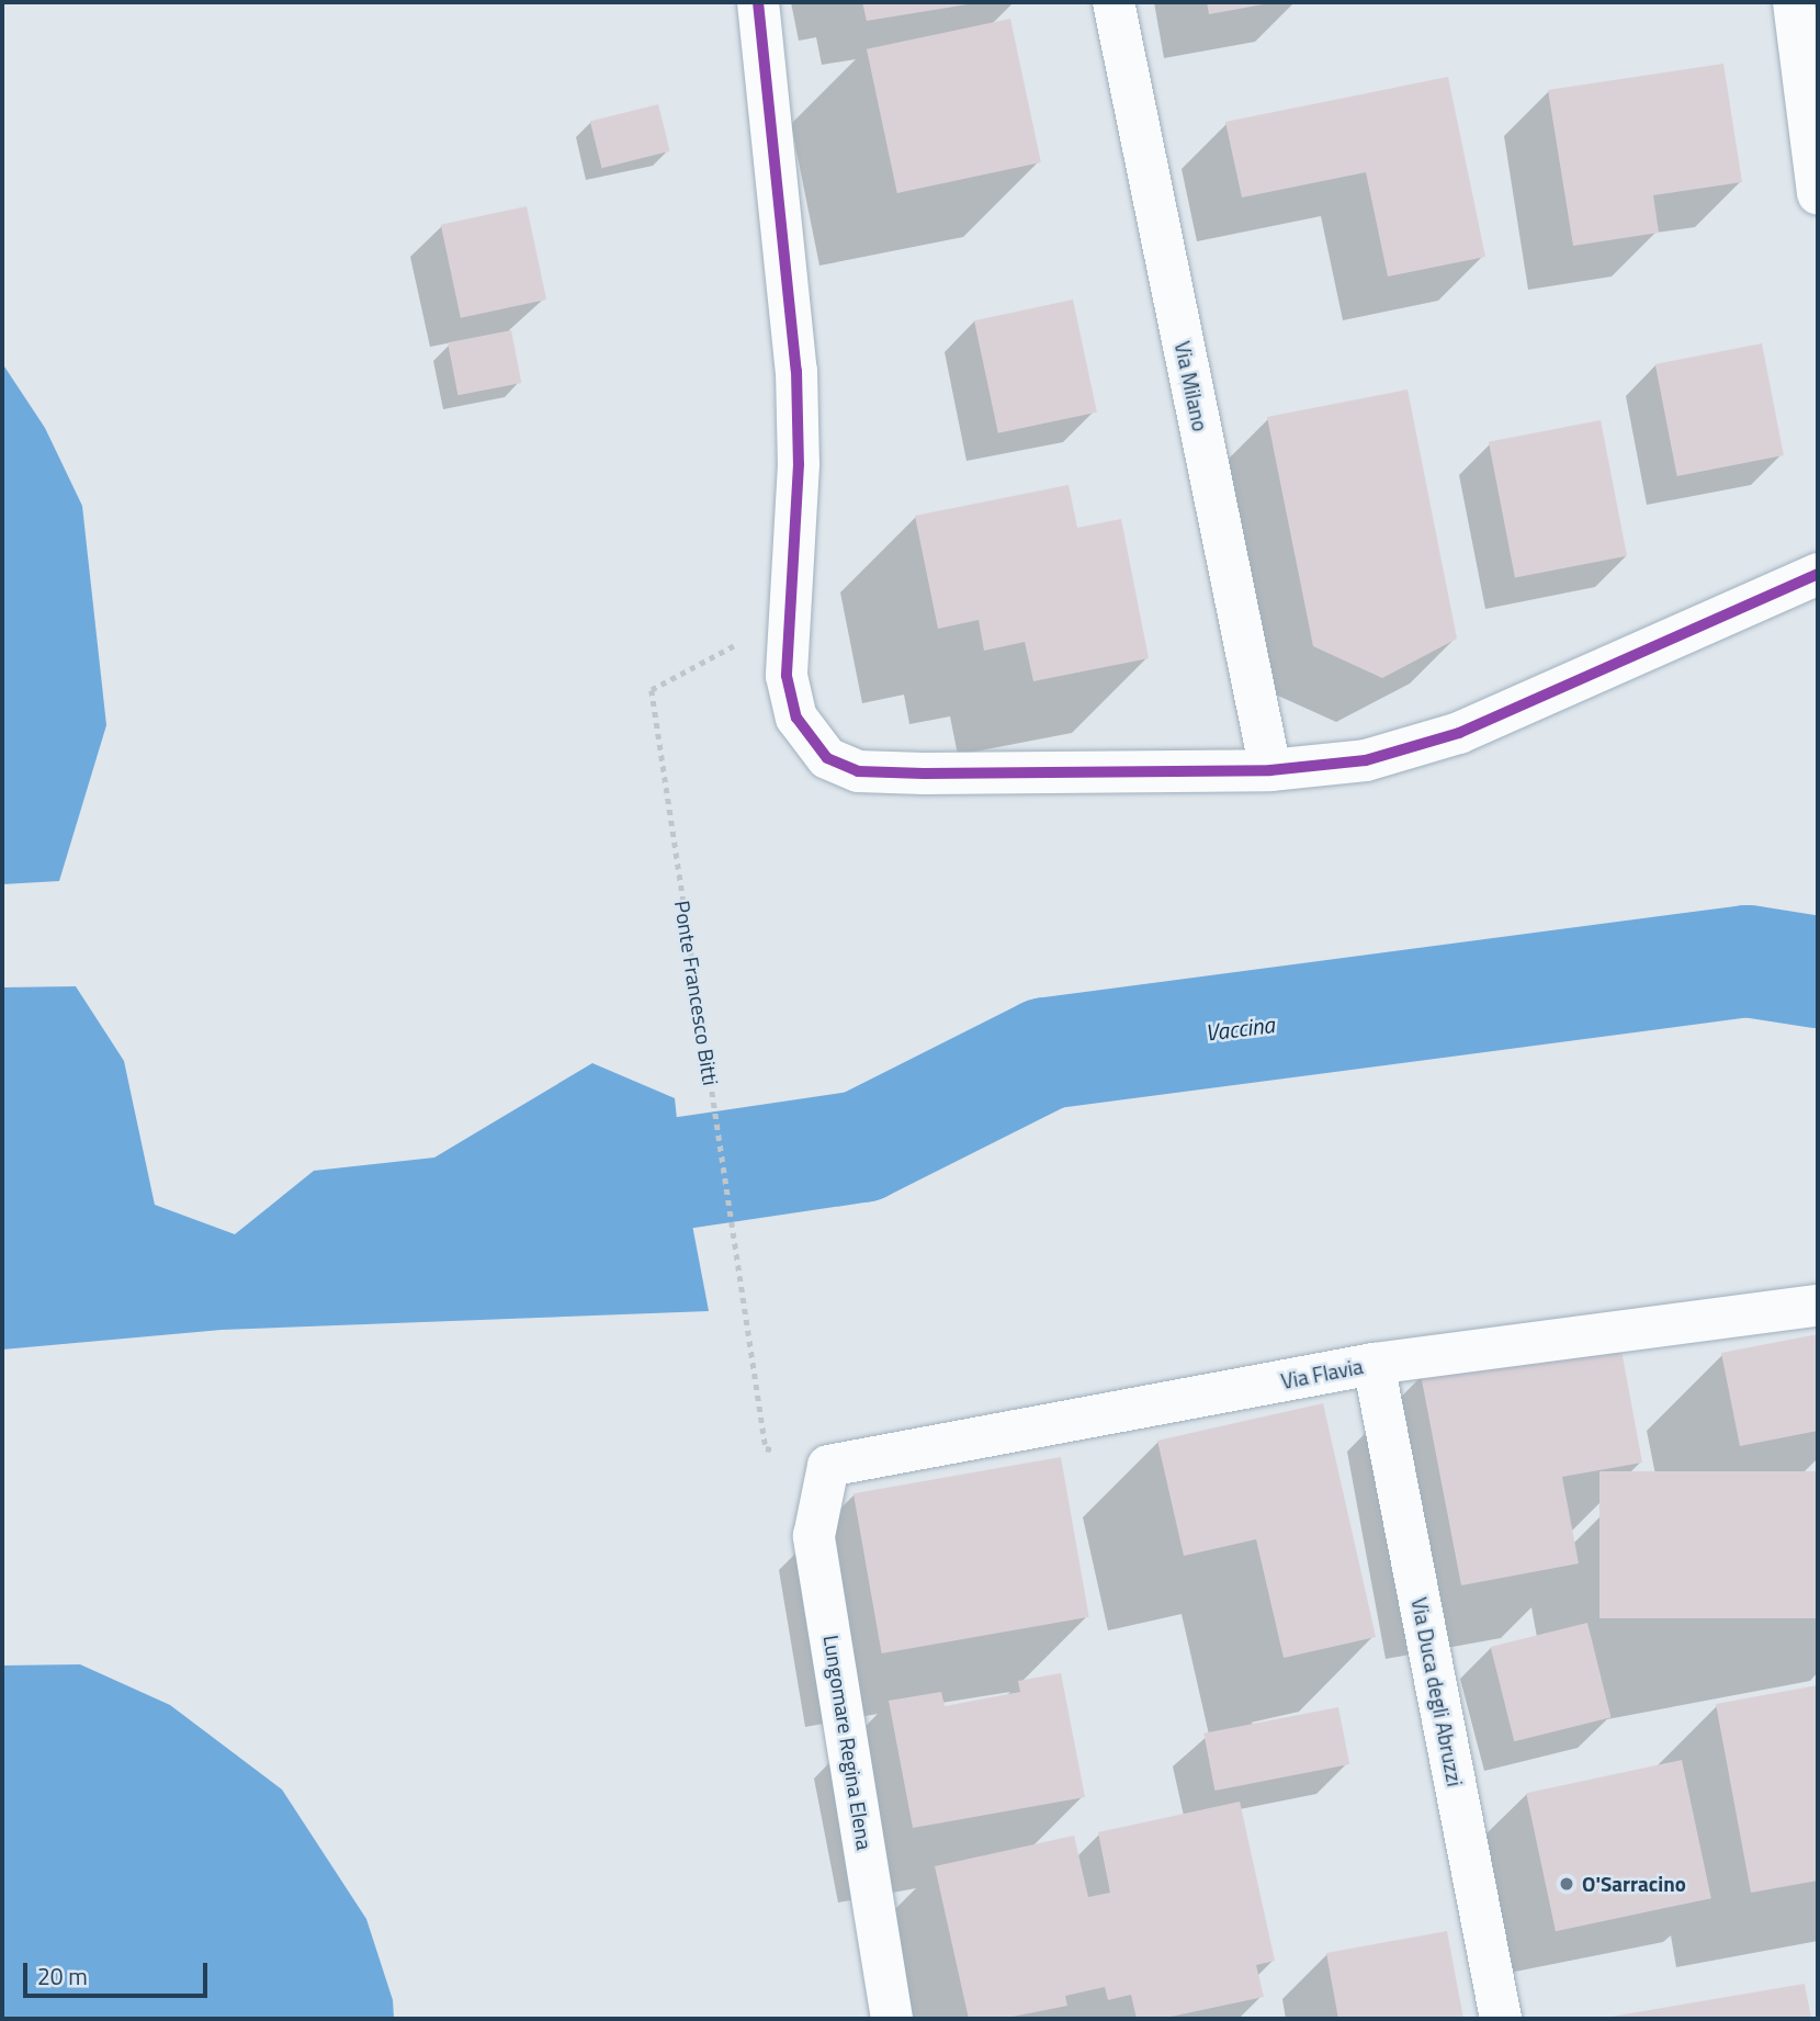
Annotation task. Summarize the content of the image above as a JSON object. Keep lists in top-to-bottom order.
{
  "streets": {
    "street": [
      "Via Milano",
      "Via Flavia",
      "Via Duca degli Abruzzi",
      "Lungomare Regina Elena"
    ],
    "path": ["Ponte Francesco Bitti"]
  },
  "crossings": [
    ["Via Flavia", "Via Duca degli Abruzzi"],
    ["Via Flavia", "Lungomare Regina Elena"]
  ],
  "water": ["Vaccina"],
  "places": ["O'Sarracino"],
  "scale_bar": "20 m"
}
